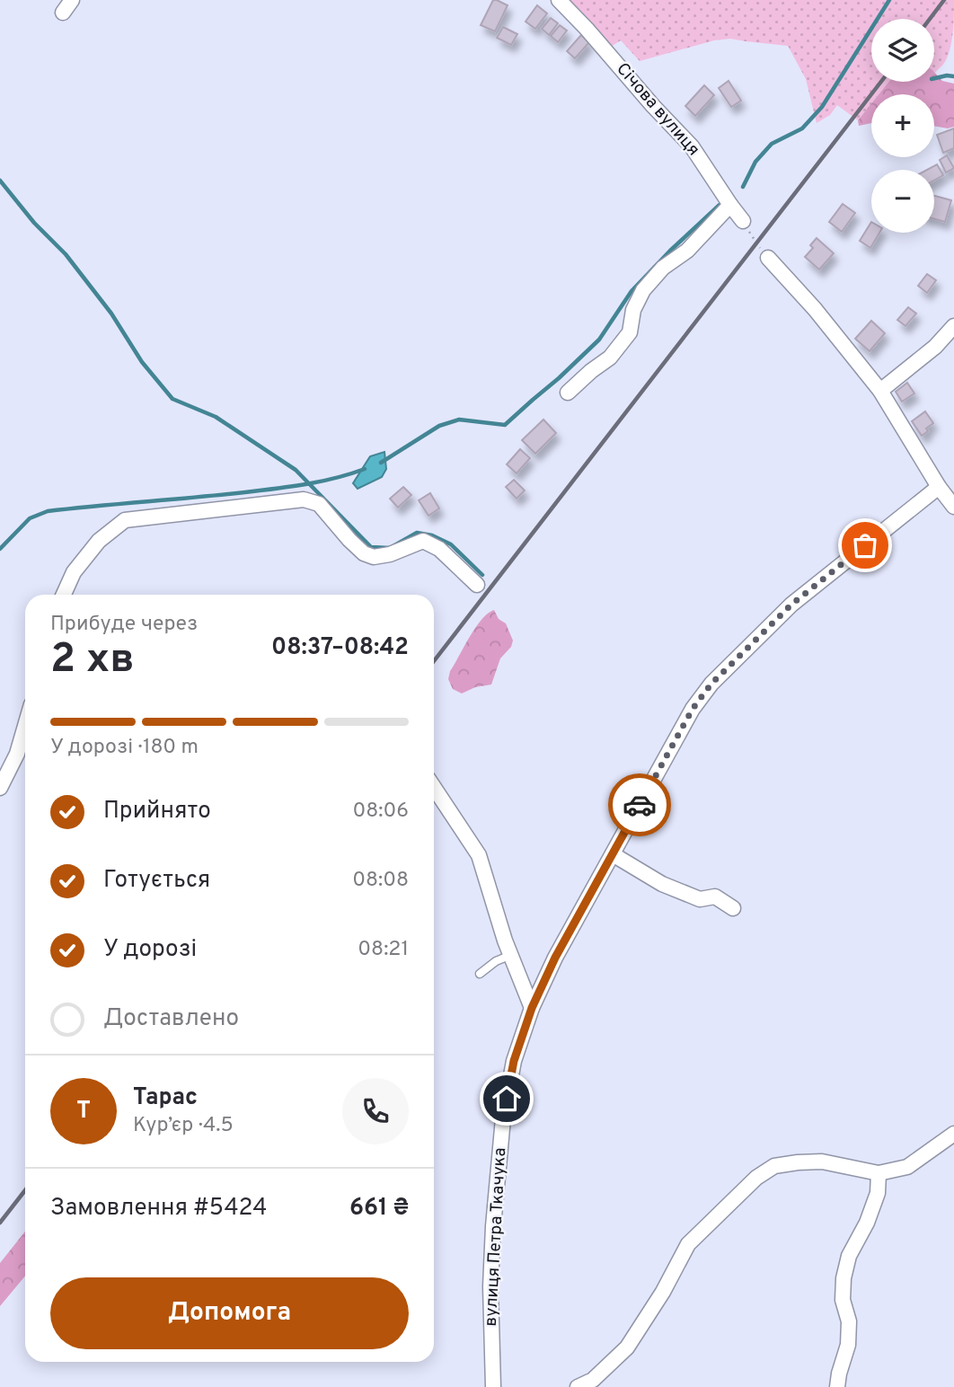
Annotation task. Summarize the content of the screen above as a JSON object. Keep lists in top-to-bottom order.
{
  "streets": {
    "street": ["Січова вулиця", "вулиця Петра Ткачука"]
  },
  "page": {
    "map_buttons": ["+", "−"],
    "heading": ["2 хв", "Прибуде через", "08:37–08:42"],
    "panel": [
      "Тарас",
      "Кур’єр · 4.5",
      "Замовлення #5424",
      "661 ₴"
    ],
    "bar": "У дорозі · 180 m",
    "list": [
      ["Прийнято", "08:06"],
      ["Готується", "08:08"],
      ["У дорозі", "08:21"],
      "Доставлено"
    ],
    "round": "Т",
    "buttons": "Допомога"
  }
}
